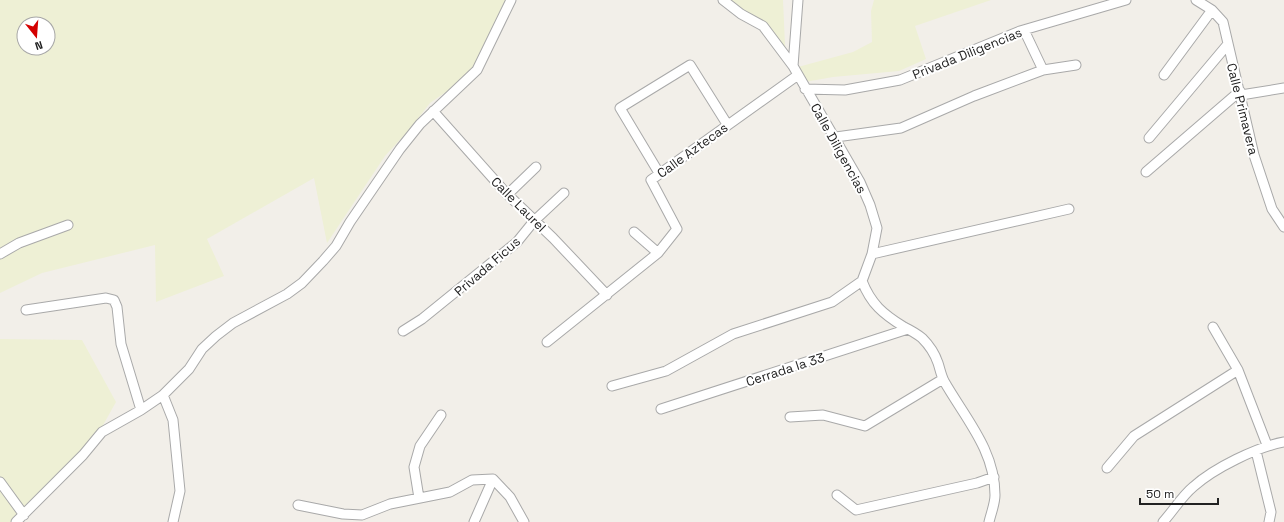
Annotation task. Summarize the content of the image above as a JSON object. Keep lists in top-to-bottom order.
{
  "streets": {
    "street": [
      "Privada Diligencias",
      "Calle Primavera",
      "Calle Diligencias",
      "Calle Aztecas",
      "Calle Laurel",
      "Privada Ficus",
      "Cerrada la 33"
    ]
  },
  "crossings": [
    ["Privada Diligencias", "Calle Diligencias"],
    ["Calle Diligencias", "Calle Aztecas"],
    ["Calle Aztecas", "Calle Laurel"],
    ["Calle Laurel", "Privada Ficus"]
  ],
  "scale_bar": "50 m",
  "north": "bottom"
}
